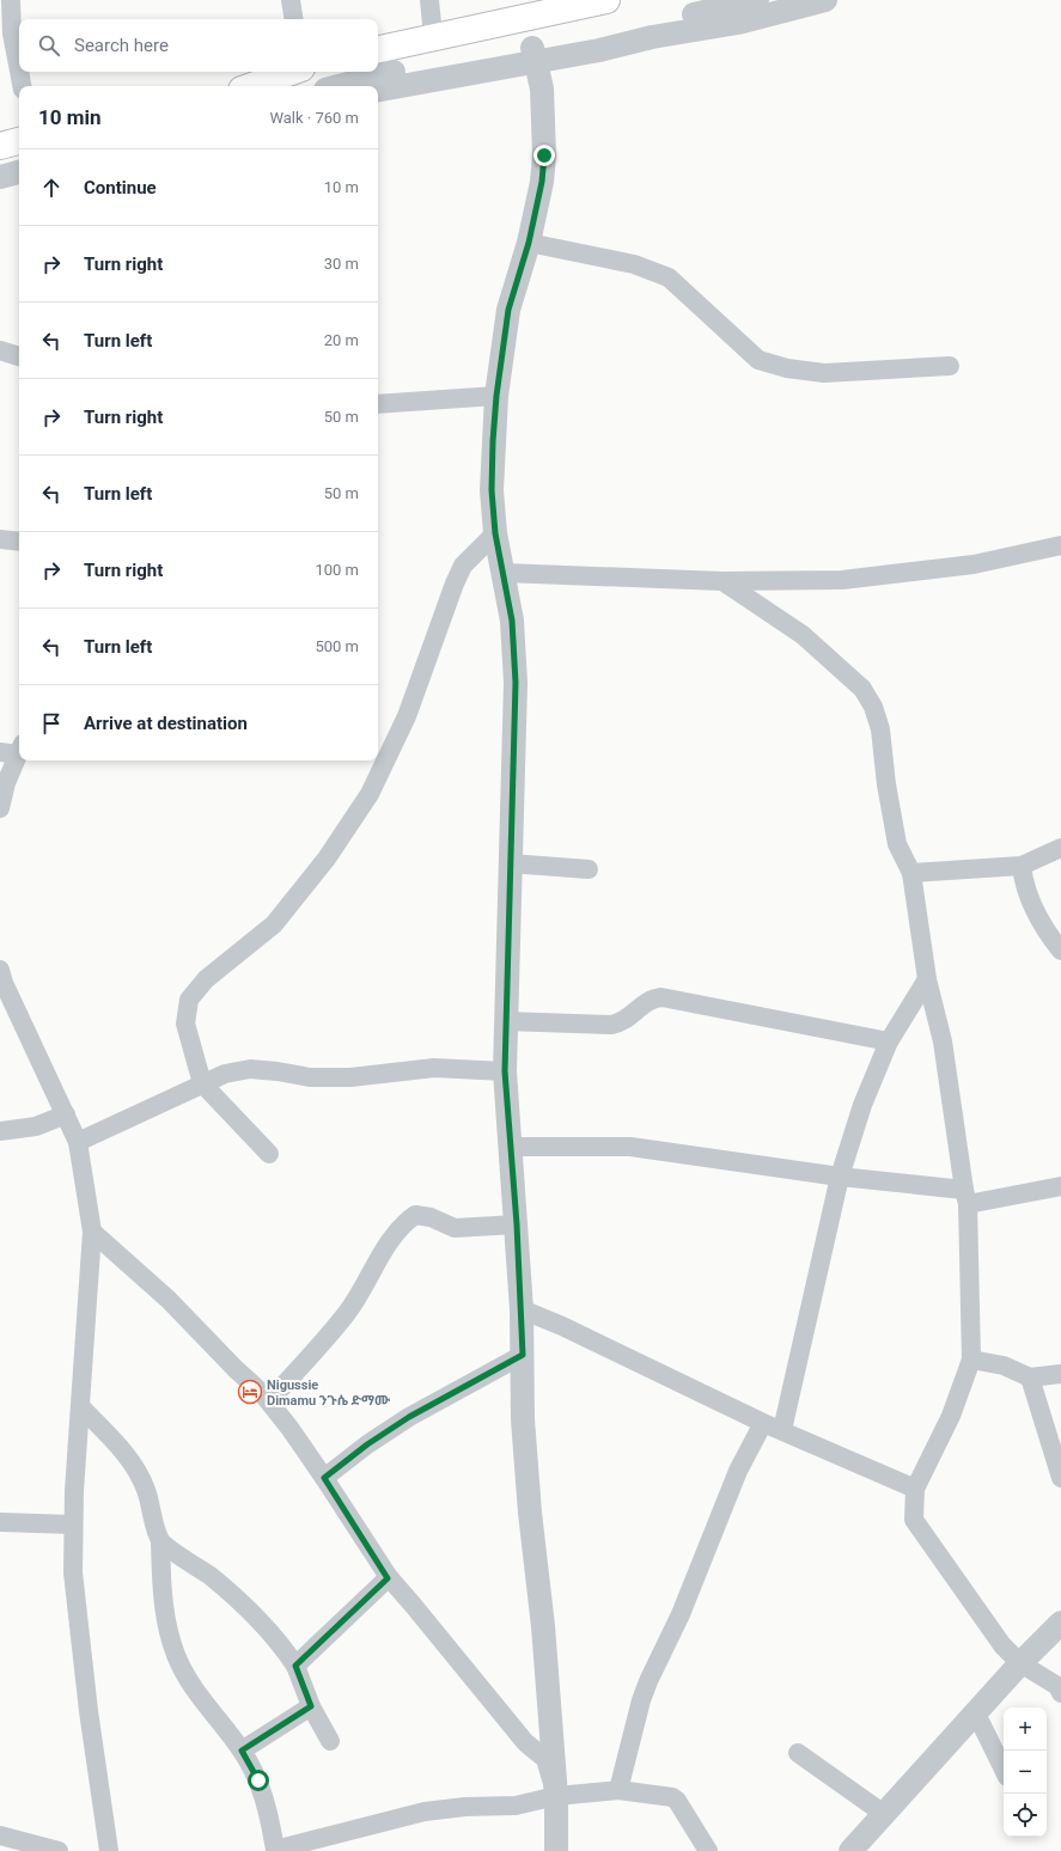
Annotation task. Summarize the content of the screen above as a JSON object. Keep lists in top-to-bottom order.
{
  "places": {
    "hotel": ["Nigussie Dimamu ንጉሴ ድማሙ"]
  },
  "page": {
    "search": "Search here",
    "heading": ["10 min", "Walk · 760 m"],
    "list": [
      ["Continue", "10 m"],
      ["Turn right", "30 m"],
      ["Turn left", "20 m"],
      ["Turn right", "50 m"],
      ["Turn left", "50 m"],
      ["Turn right", "100 m"],
      ["Turn left", "500 m"],
      "Arrive at destination"
    ],
    "map_buttons": ["+", "−"]
  }
}
